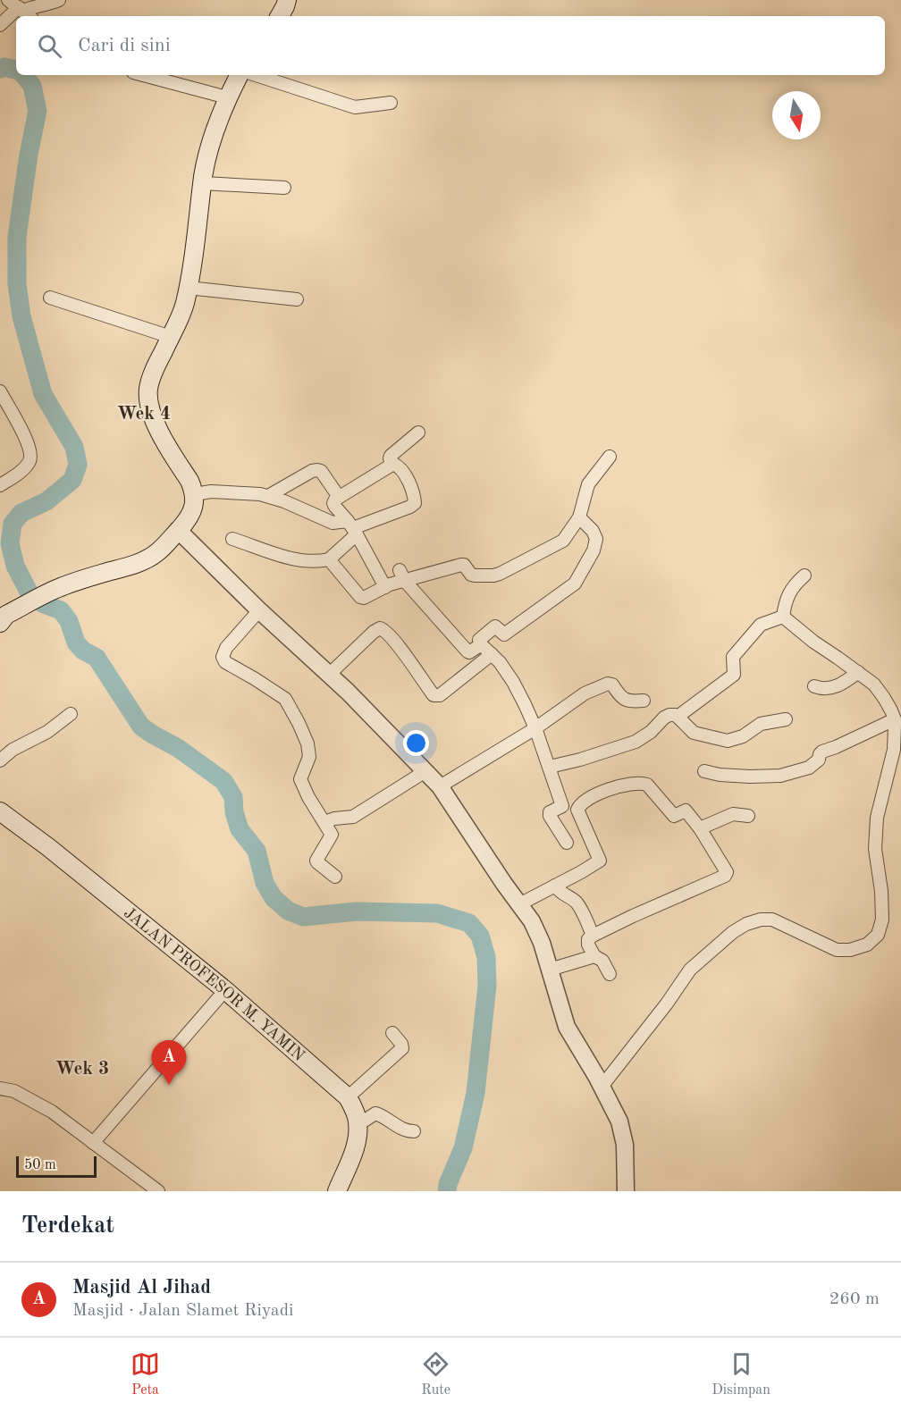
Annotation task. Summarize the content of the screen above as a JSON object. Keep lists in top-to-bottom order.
{
  "streets": {
    "main road": ["JALAN PROFESOR M. YAMIN"]
  },
  "districts": ["Wek 4", "Wek 3"],
  "scale_bar": "50 m",
  "north": "bottom",
  "page": {
    "search": "Cari di sini",
    "pins": "A",
    "scale": "50 m",
    "heading": "Terdekat",
    "list": [
      {
        "mark": "A",
        "name": "Masjid Al Jihad",
        "note": "Masjid · Jalan Slamet Riyadi",
        "value": "260 m"
      }
    ],
    "nav": ["Peta", "Rute", "Disimpan"]
  }
}
